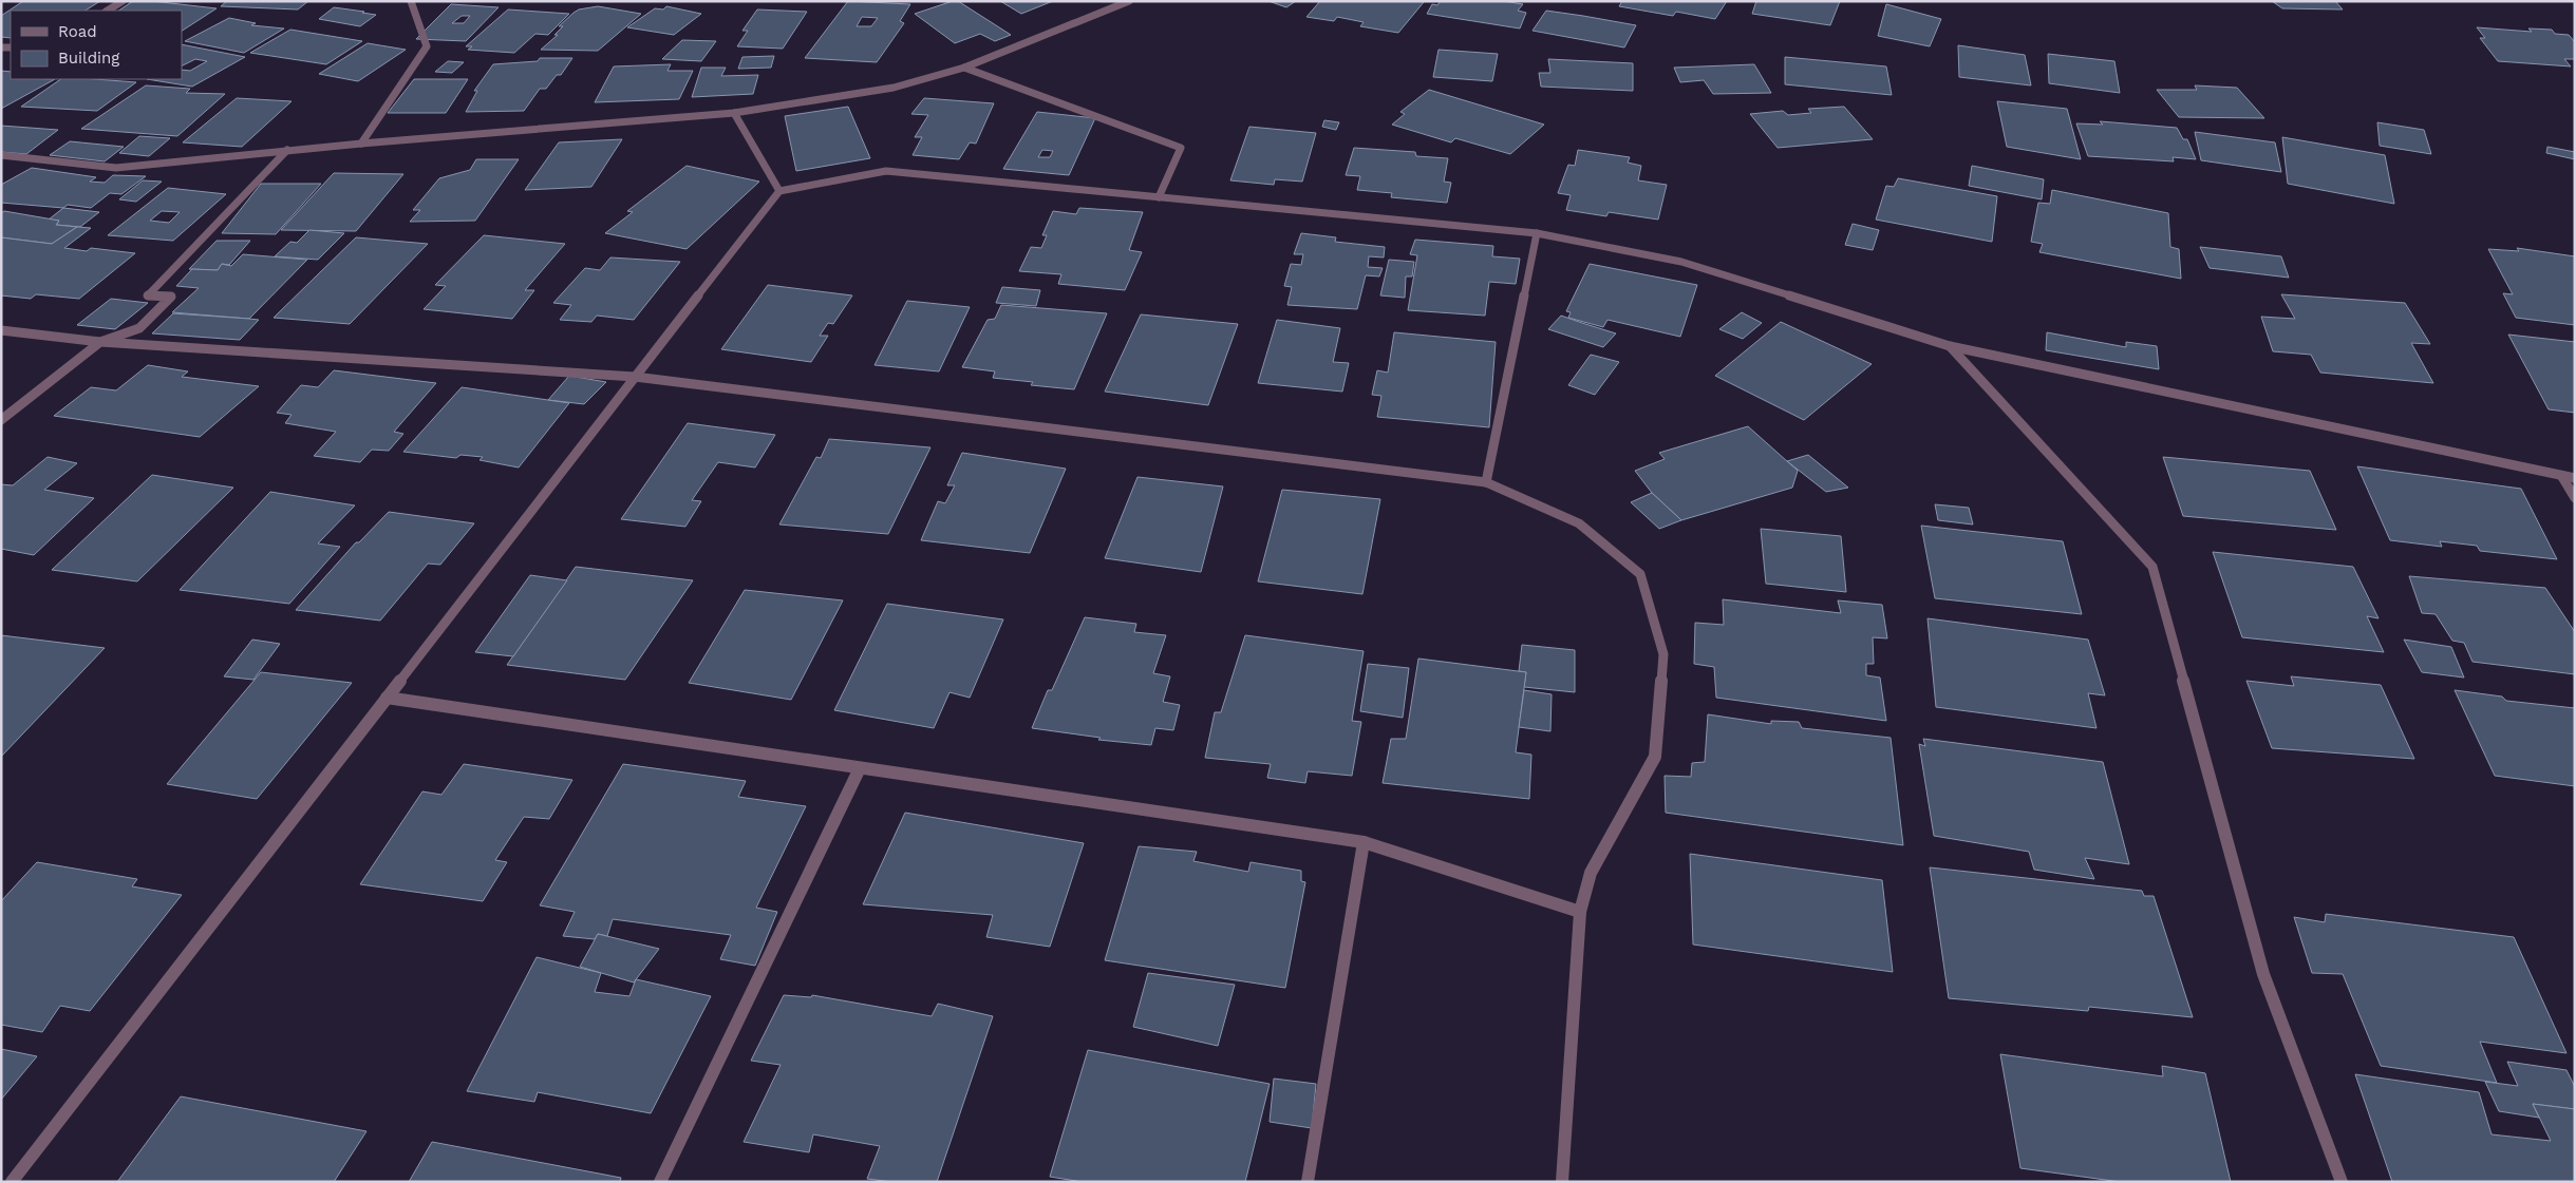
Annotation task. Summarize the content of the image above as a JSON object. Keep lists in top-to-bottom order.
{
  "legend": ["Road", "Building"]
}
